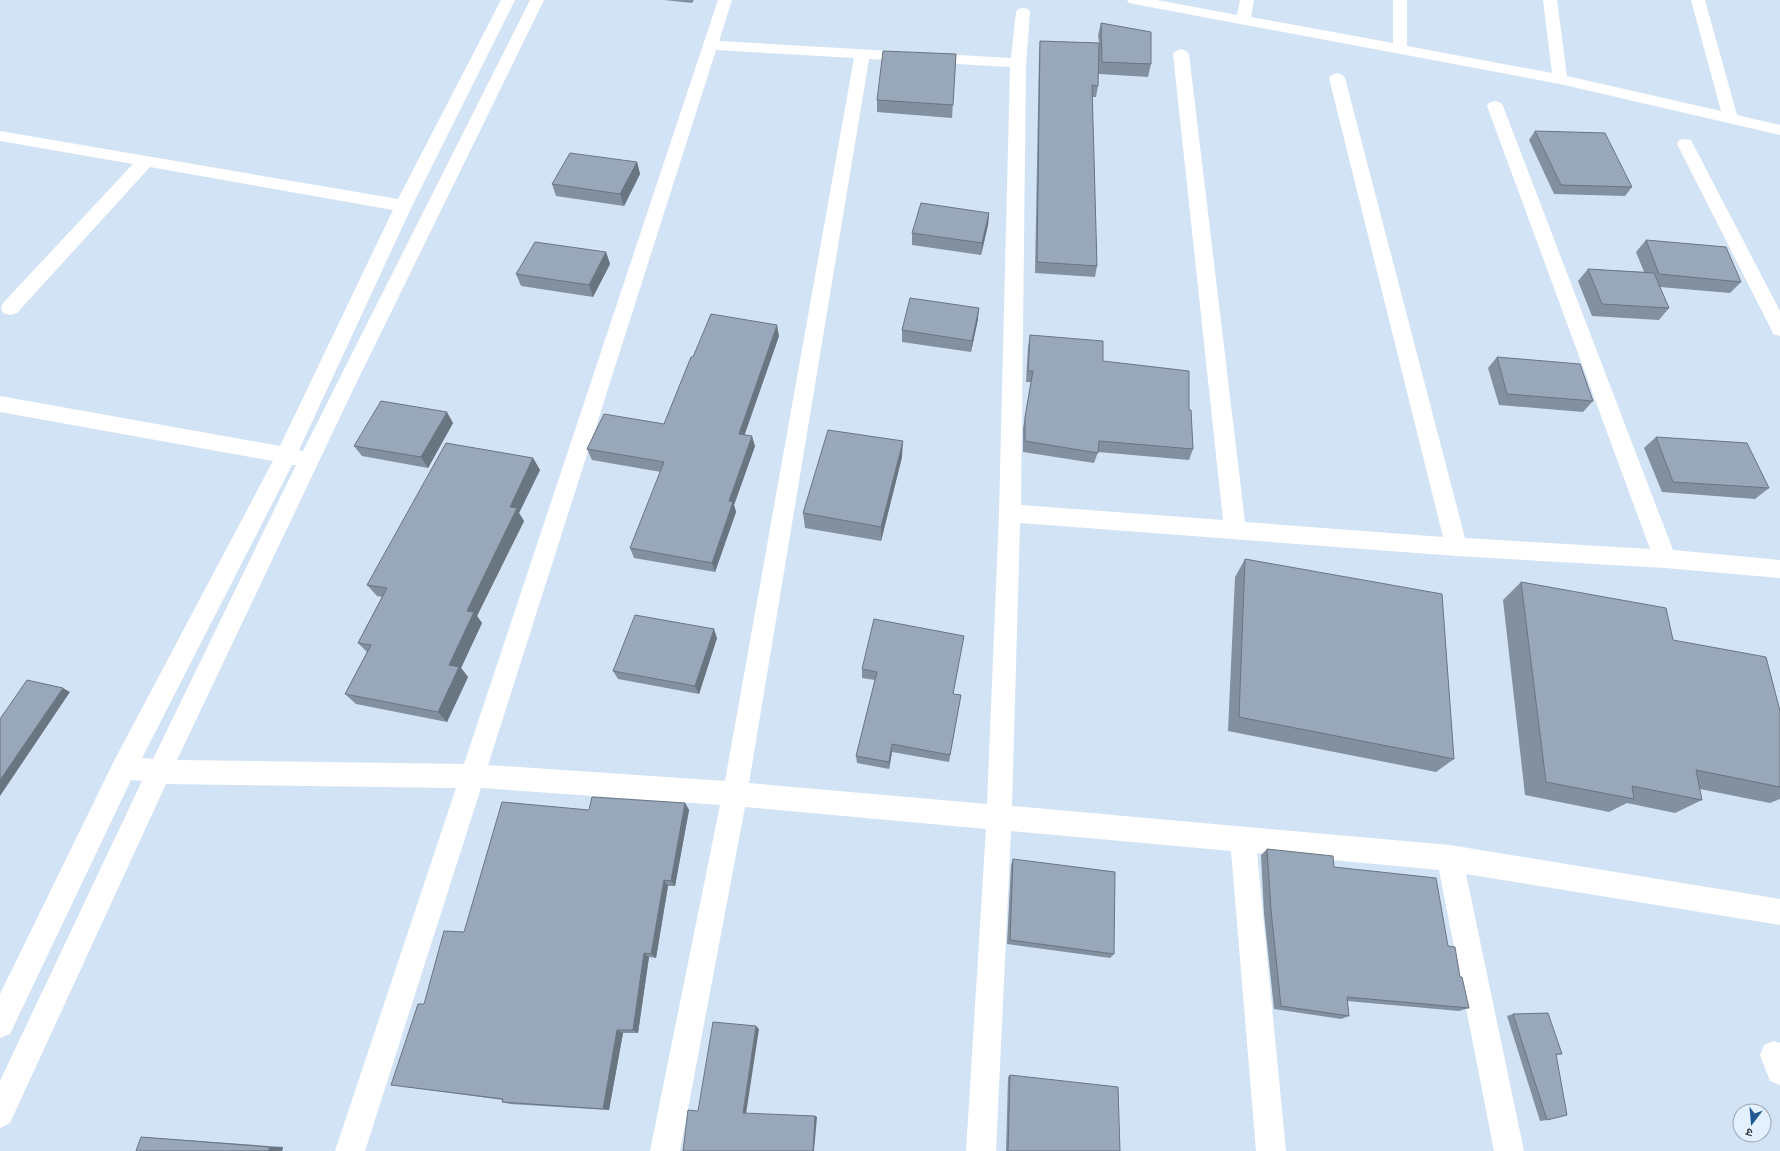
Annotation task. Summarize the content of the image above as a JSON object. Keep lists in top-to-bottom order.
{
  "north": "bottom"
}
